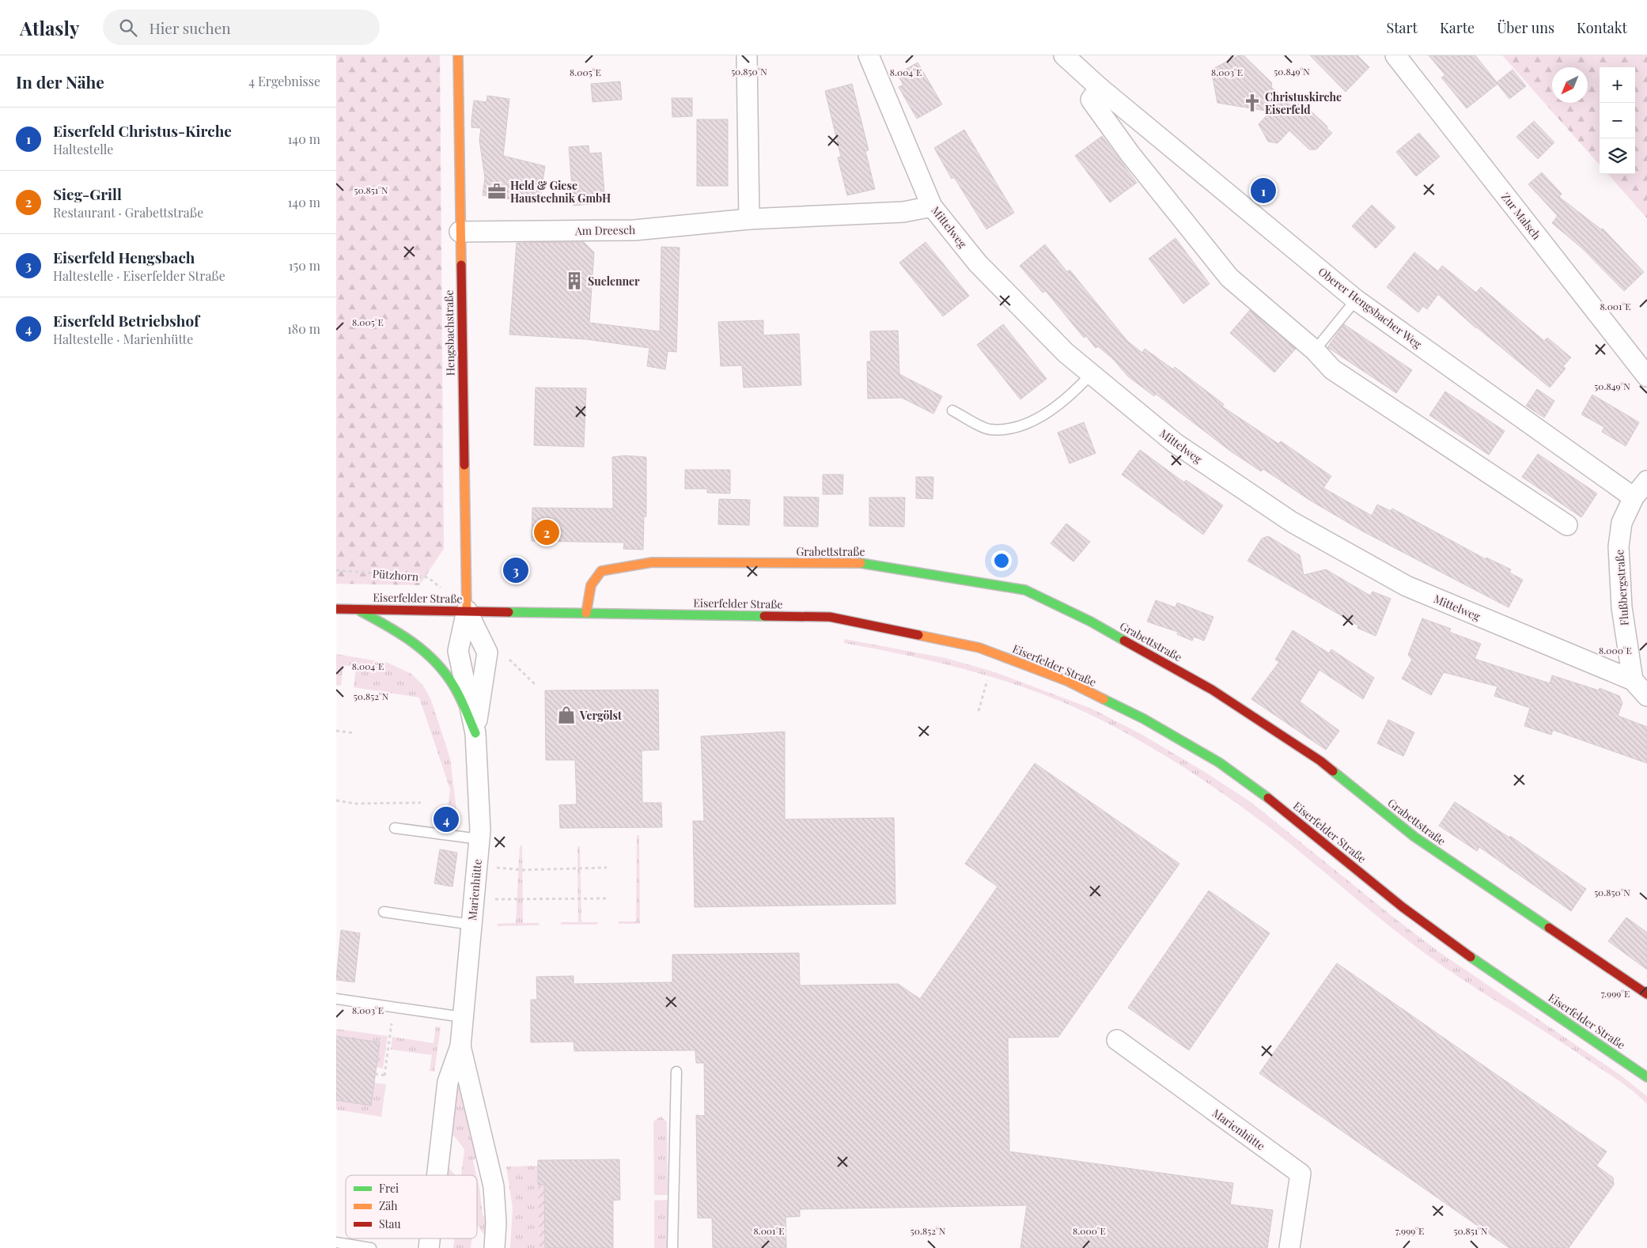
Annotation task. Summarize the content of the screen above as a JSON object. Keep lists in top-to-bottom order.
{
  "streets": {
    "street": [
      "Zur Malsch",
      "Mittelweg",
      "Am Dreesch",
      "Oberer Hengsbacher Weg",
      "Hengsbachstraße",
      "Grabettstraße",
      "Flußbergstraße",
      "Eiserfelder Straße",
      "Marienhütte"
    ],
    "path": ["Pützhorn"]
  },
  "crossings": [
    ["Mittelweg", "Am Dreesch"],
    ["Mittelweg", "Flußbergstraße"],
    ["Am Dreesch", "Hengsbachstraße"],
    ["Oberer Hengsbacher Weg", "Flußbergstraße"],
    ["Hengsbachstraße", "Pützhorn"],
    ["Hengsbachstraße", "Eiserfelder Straße"],
    ["Hengsbachstraße", "Marienhütte"],
    ["Grabettstraße", "Eiserfelder Straße"],
    ["Pützhorn", "Eiserfelder Straße"],
    ["Pützhorn", "Marienhütte"],
    ["Eiserfelder Straße", "Marienhütte"]
  ],
  "places": {
    "church": ["Christuskirche Eiserfeld"],
    "office": ["Held & Giese Haustechnik GmbH"],
    "building": ["Suelenner"],
    "shop": ["Vergölst"]
  },
  "legend": ["Frei", "Zäh", "Stau"],
  "north": "bottom left",
  "page": {
    "header": "Atlasly",
    "search": "Hier suchen",
    "nav": [
      "Start",
      "Karte",
      "Über uns",
      "Kontakt"
    ],
    "heading": ["In der Nähe", "4 Ergebnisse"],
    "map_buttons": ["+", "−"],
    "list": [
      {
        "mark": "1",
        "name": "Eiserfeld Christus-Kirche",
        "note": "Haltestelle",
        "value": "140 m"
      },
      {
        "mark": "2",
        "name": "Sieg-Grill",
        "note": "Restaurant · Grabettstraße",
        "value": "140 m"
      },
      {
        "mark": "3",
        "name": "Eiserfeld Hengsbach",
        "note": "Haltestelle · Eiserfelder Straße",
        "value": "150 m"
      },
      {
        "mark": "4",
        "name": "Eiserfeld Betriebshof",
        "note": "Haltestelle · Marienhütte",
        "value": "180 m"
      }
    ],
    "pins": [
      "1",
      "2",
      "3",
      "4"
    ]
  },
  "coordinates": [
    "50.850°N",
    "50.849°N",
    "8.005°E",
    "8.004°E",
    "8.003°E",
    "50.851°N",
    "8.001°E",
    "8.000°E",
    "50.852°N",
    "7.999°E"
  ]
}
